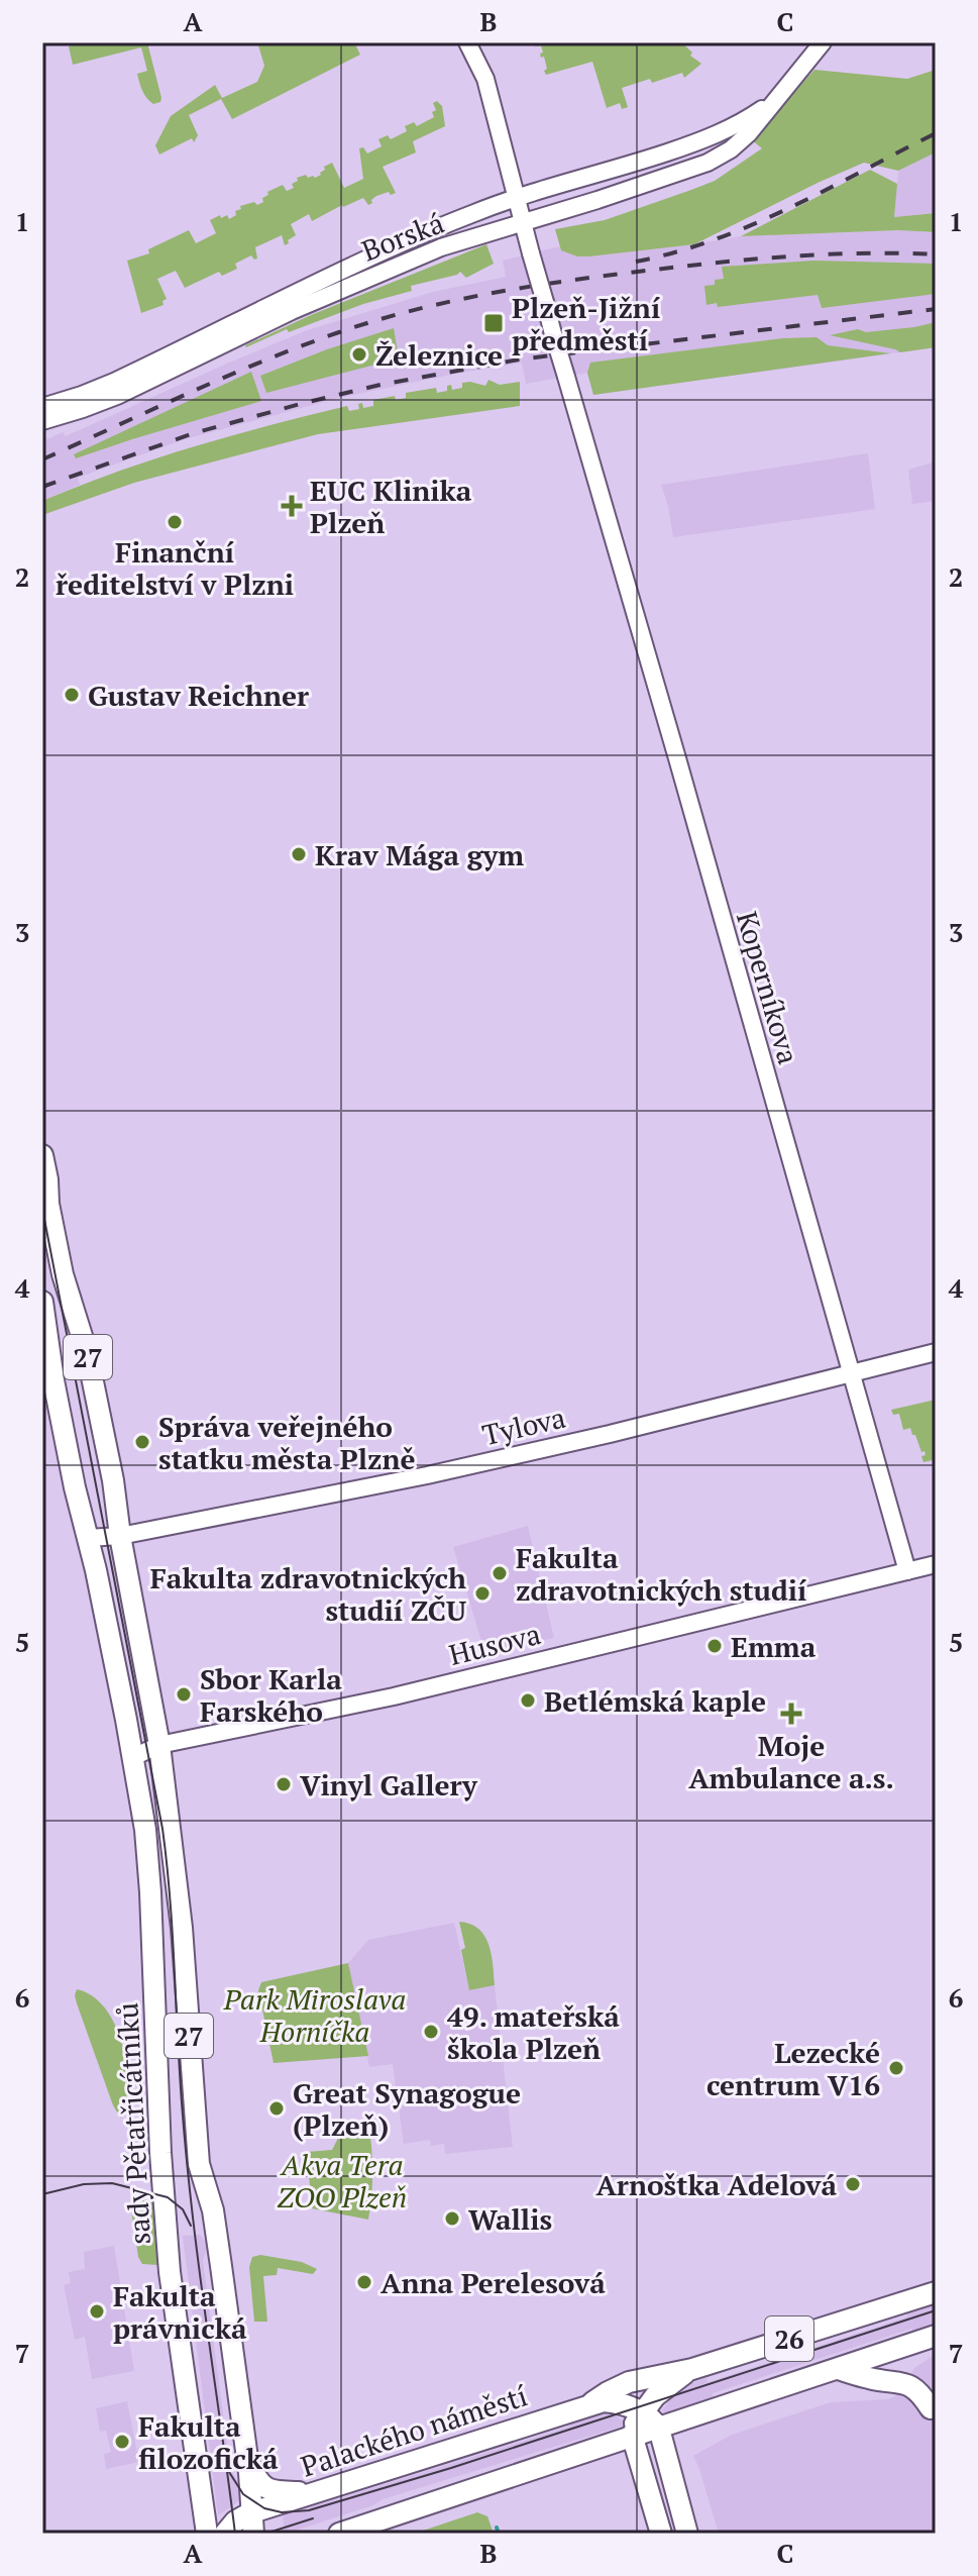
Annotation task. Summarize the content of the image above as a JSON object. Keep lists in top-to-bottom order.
{
  "streets": {
    "main road": [
      "27",
      "sady Pětatřicátníků",
      "26",
      "Palackého náměstí"
    ],
    "street": [
      "Borská",
      "Koperníkova",
      "Tylova",
      "Husova"
    ]
  },
  "crossings": [
    ["Borská", "Koperníkova"],
    ["Koperníkova", "Tylova"],
    ["Koperníkova", "Husova"],
    ["27", "Tylova"],
    ["27", "Husova"],
    ["27", "sady Pětatřicátníků"],
    ["27", "Palackého náměstí"],
    ["Husova", "sady Pětatřicátníků"],
    ["26", "Palackého náměstí"]
  ],
  "parks": ["Park Miroslava Horníčka", "Akva Tera ZOO Plzeň"],
  "places": {
    "transit": ["Plzeň-Jižní předměstí"],
    "other": [
      "Železnice",
      "Finanční ředitelství v Plzni",
      "Gustav Reichner",
      "Krav Mága gym",
      "Správa veřejného statku města Plzně",
      "Fakulta zdravotnických studií",
      "Fakulta zdravotnických studií ZČU",
      "Emma",
      "Sbor Karla Farského",
      "Betlémská kaple",
      "Vinyl Gallery",
      "49. mateřská škola Plzeň",
      "Lezecké centrum V16",
      "Great Synagogue (Plzeň)",
      "Arnoštka Adelová",
      "Wallis",
      "Anna Perelesová",
      "Fakulta právnická",
      "Fakulta filozofická"
    ],
    "health": ["EUC Klinika Plzeň", "Moje Ambulance a.s."]
  },
  "grid": {
    "columns": ["A", "B", "C"],
    "rows": [
      "1",
      "2",
      "3",
      "4",
      "5",
      "6",
      "7"
    ]
  }
}
